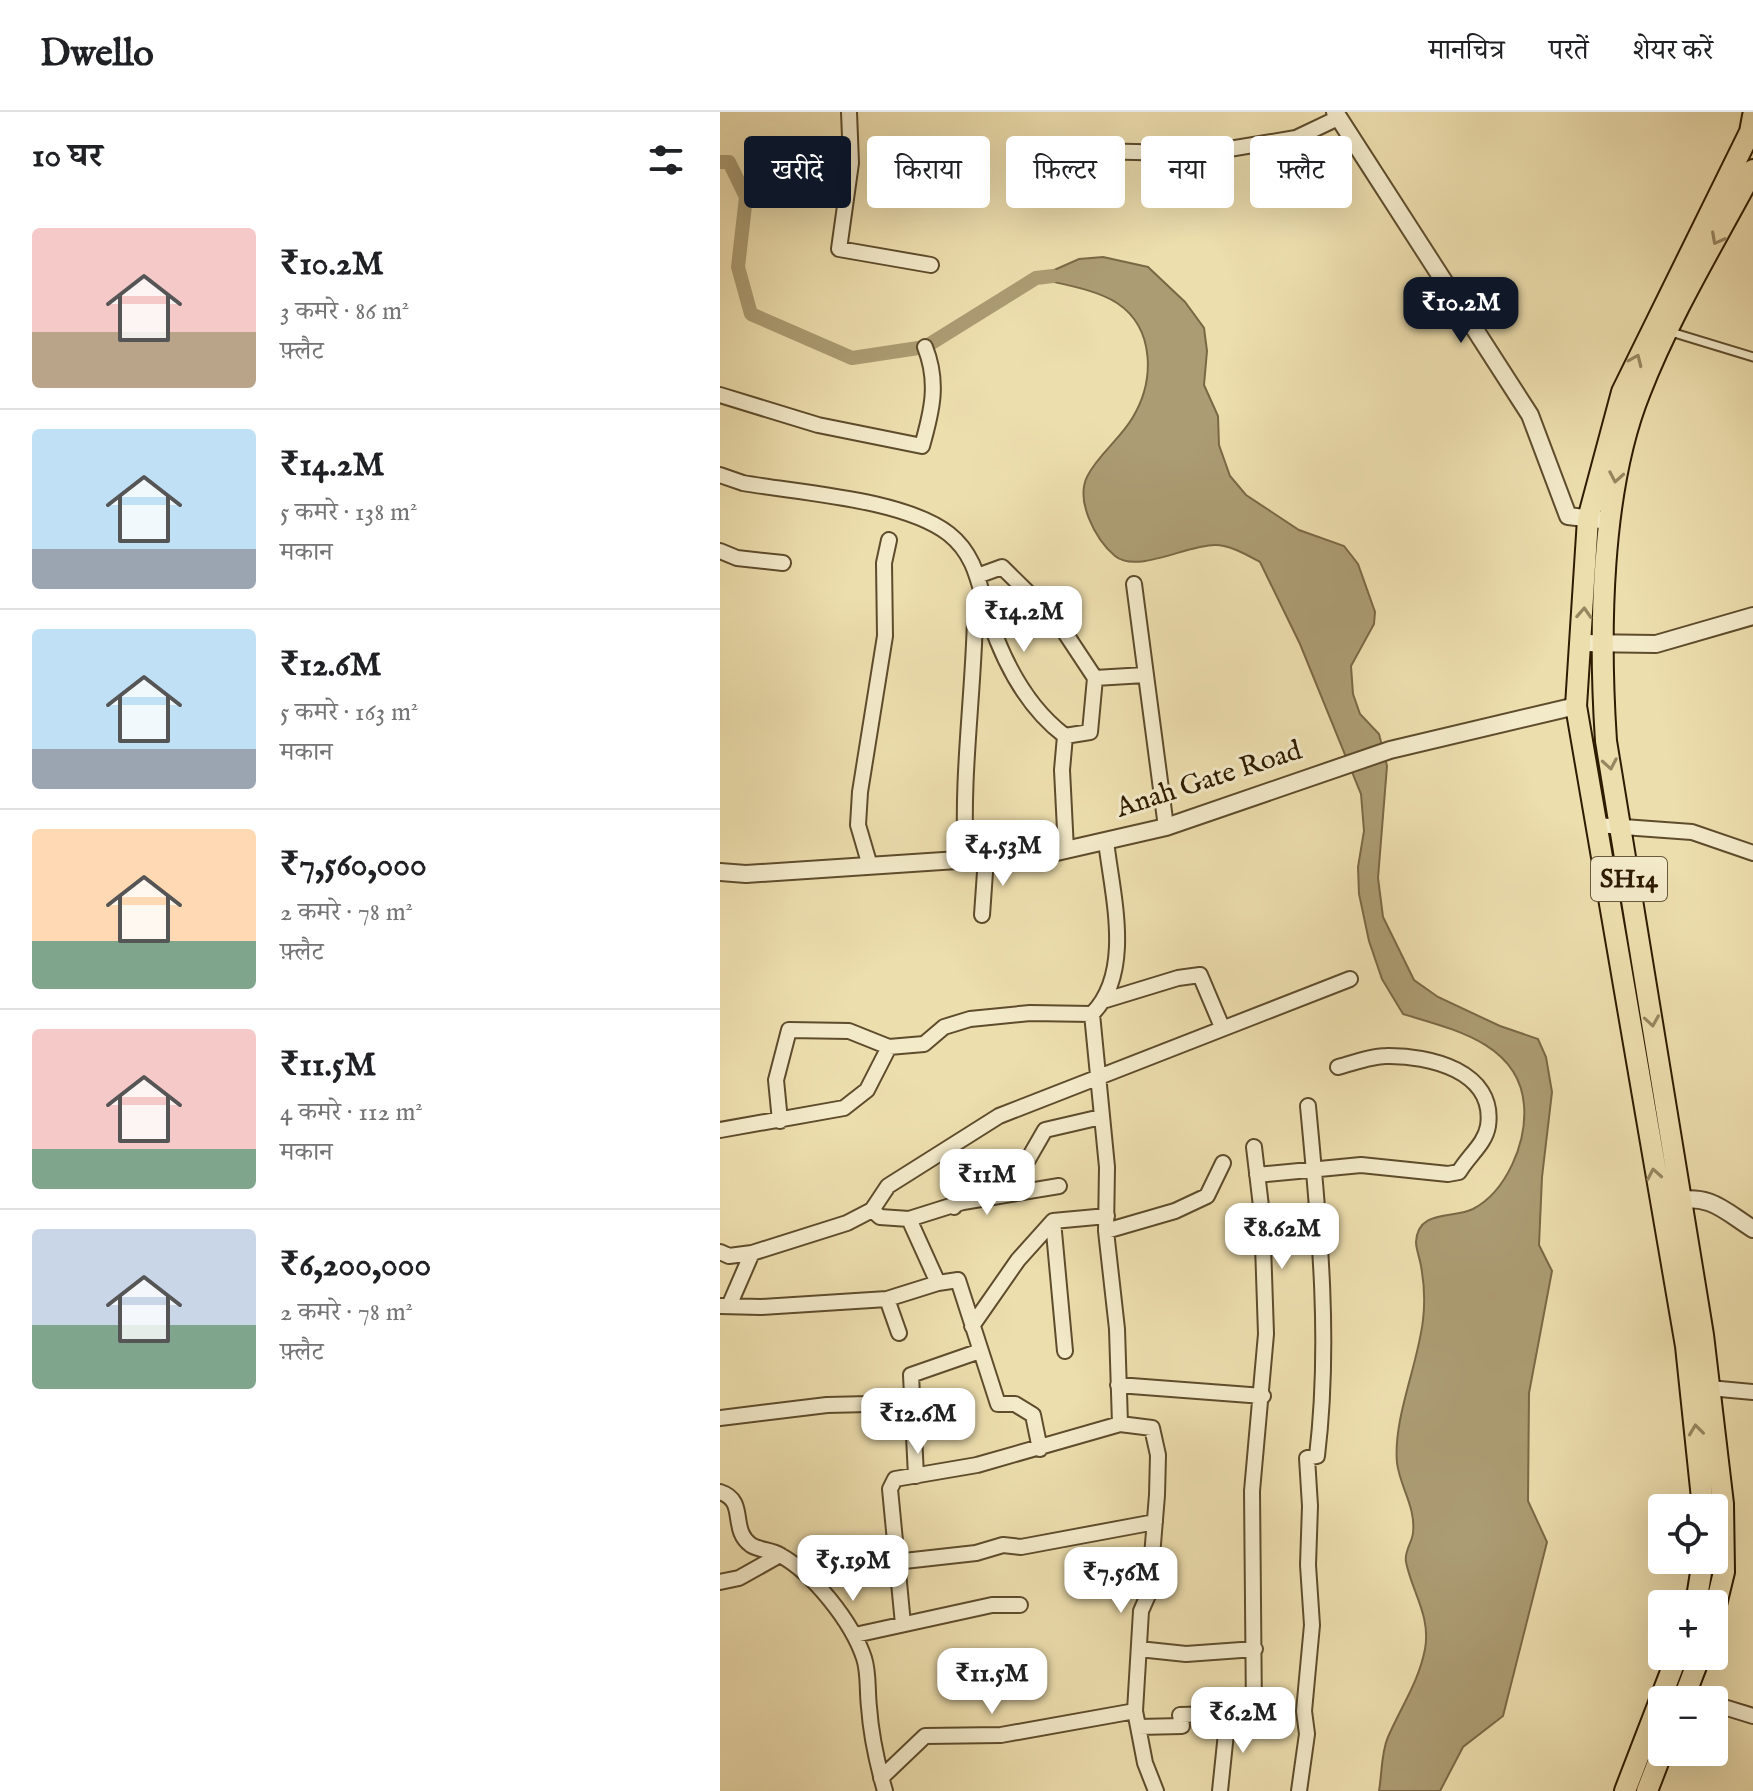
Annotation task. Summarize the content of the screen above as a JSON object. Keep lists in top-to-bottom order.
{
  "streets": {
    "main road": ["SH14"],
    "street": ["Anah Gate Road"]
  },
  "crossings": [
    ["Anah Gate Road", "SH14"]
  ],
  "page": {
    "header": "Dwello",
    "nav": ["मानचित्र", "परतें", "शेयर करें"],
    "heading": "10 घर",
    "chip": [
      "खरीदें",
      "किराया",
      "फ़िल्टर",
      "नया",
      "फ़्लैट"
    ],
    "list": [
      {
        "name": "₹10.2M",
        "note": "3 कमरे · 86 m² · फ़्लैट"
      },
      {
        "name": "₹14.2M",
        "note": "5 कमरे · 138 m² · मकान"
      },
      {
        "name": "₹12.6M",
        "note": "5 कमरे · 163 m² · मकान"
      },
      {
        "name": "₹7,560,000",
        "note": "2 कमरे · 78 m² · फ़्लैट"
      },
      {
        "name": "₹11.5M",
        "note": "4 कमरे · 112 m² · मकान"
      },
      {
        "name": "₹6,200,000",
        "note": "2 कमरे · 78 m² · फ़्लैट"
      }
    ],
    "price": [
      "₹10.2M",
      "₹14.2M",
      "₹4.53M",
      "₹11M",
      "₹8.62M",
      "₹12.6M",
      "₹5.19M",
      "₹7.56M",
      "₹11.5M",
      "₹6.2M"
    ],
    "map_buttons": ["+", "−"]
  }
}
